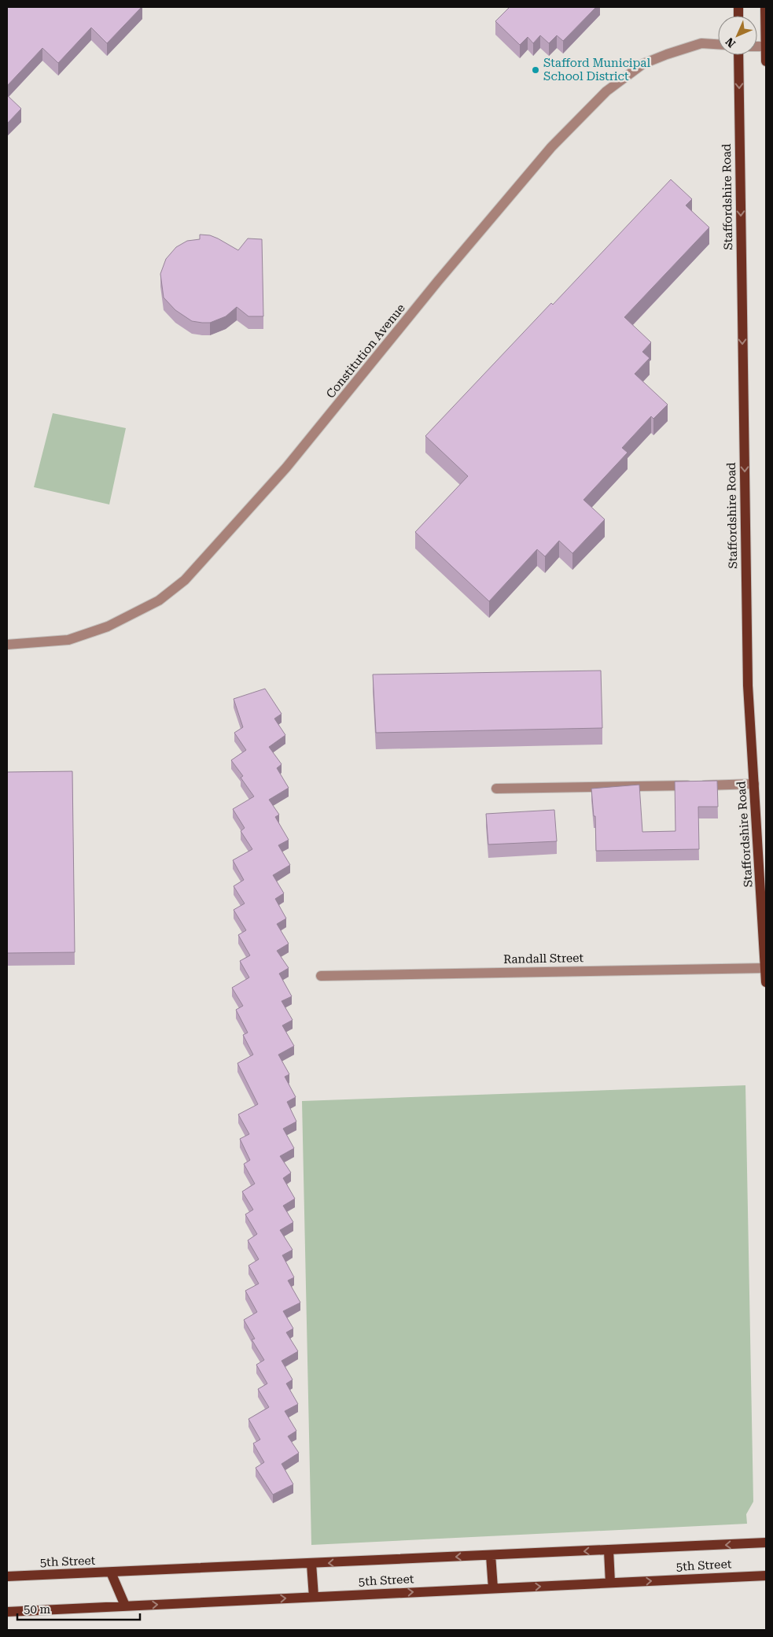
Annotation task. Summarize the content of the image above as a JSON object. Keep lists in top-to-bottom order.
{
  "streets": {
    "main road": ["Staffordshire Road", "5th Street"],
    "street": ["Constitution Avenue", "Randall Street"]
  },
  "crossings": [
    ["Staffordshire Road", "Randall Street"]
  ],
  "one_way": ["Staffordshire Road"],
  "places": ["Stafford Municipal School District"],
  "scale_bar": "50 m",
  "north": "bottom left"
}
